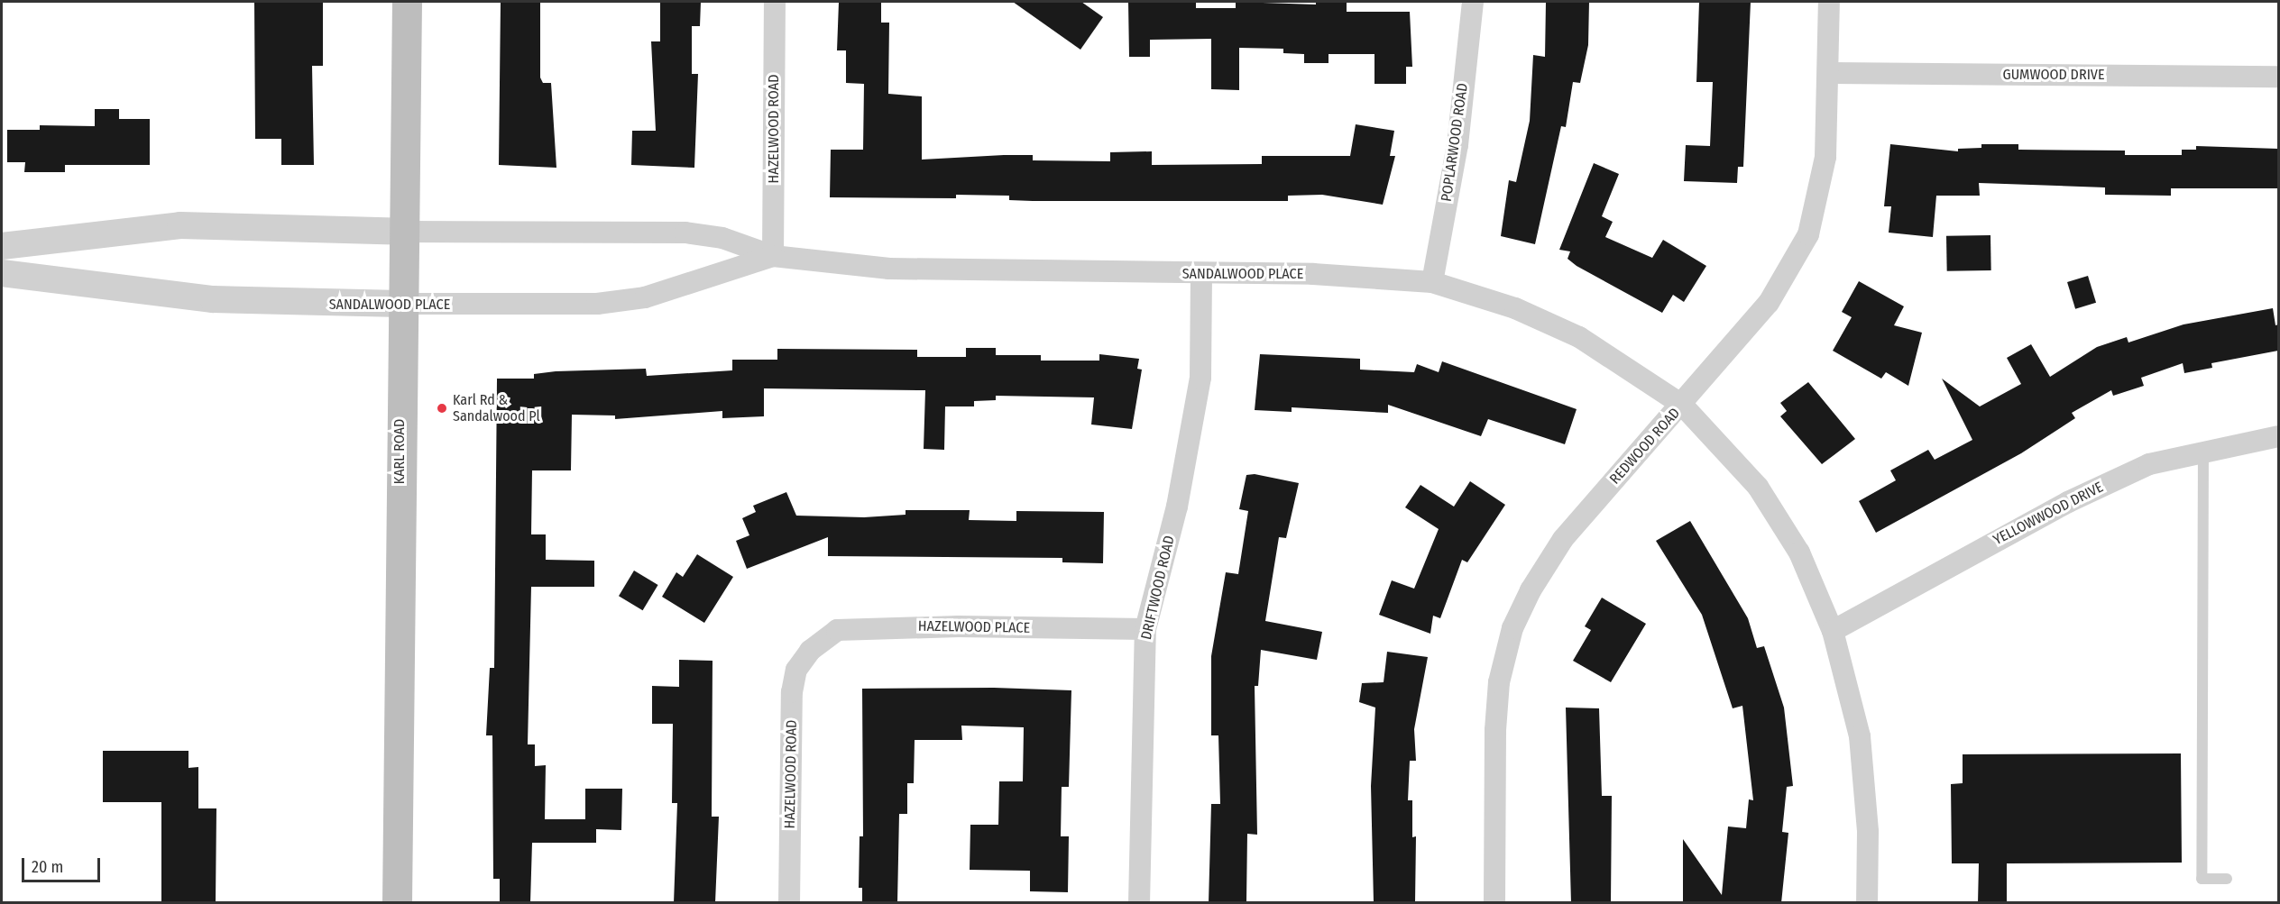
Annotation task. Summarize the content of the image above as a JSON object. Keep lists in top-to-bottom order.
{
  "streets": {
    "main road": ["KARL ROAD"],
    "street": [
      "GUMWOOD DRIVE",
      "HAZELWOOD ROAD",
      "POPLARWOOD ROAD",
      "SANDALWOOD PLACE",
      "REDWOOD ROAD",
      "YELLOWWOOD DRIVE",
      "DRIFTWOOD ROAD",
      "HAZELWOOD PLACE"
    ]
  },
  "crossings": [
    ["GUMWOOD DRIVE", "REDWOOD ROAD"],
    ["HAZELWOOD ROAD", "SANDALWOOD PLACE"],
    ["HAZELWOOD ROAD", "HAZELWOOD PLACE"],
    ["POPLARWOOD ROAD", "SANDALWOOD PLACE"],
    ["SANDALWOOD PLACE", "REDWOOD ROAD"],
    ["SANDALWOOD PLACE", "KARL ROAD"],
    ["SANDALWOOD PLACE", "YELLOWWOOD DRIVE"],
    ["SANDALWOOD PLACE", "DRIFTWOOD ROAD"],
    ["DRIFTWOOD ROAD", "HAZELWOOD PLACE"]
  ],
  "places": ["Karl Rd & Sandalwood Pl"],
  "scale_bar": "20 m"
}
